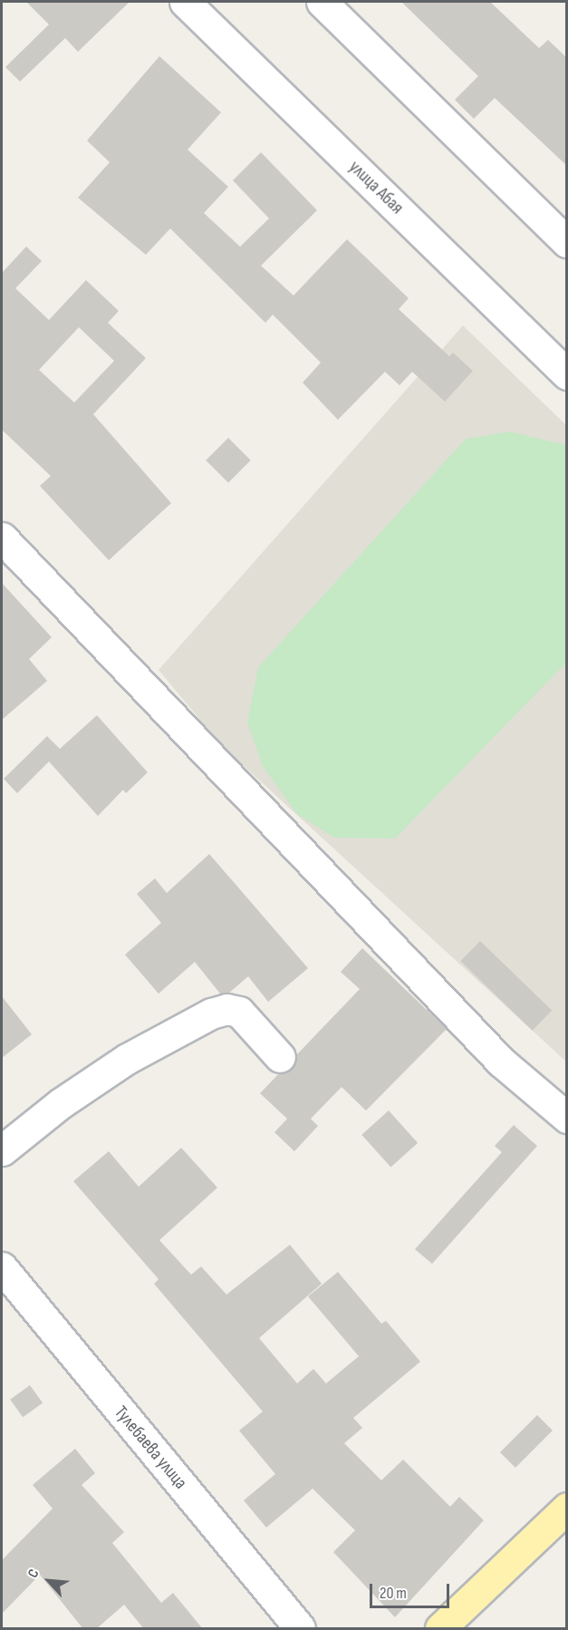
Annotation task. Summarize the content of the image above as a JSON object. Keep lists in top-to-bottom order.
{
  "streets": {
    "street": ["улица Абая", "Тулебаева улица"]
  },
  "scale_bar": "20 m",
  "north": "top left"
}
